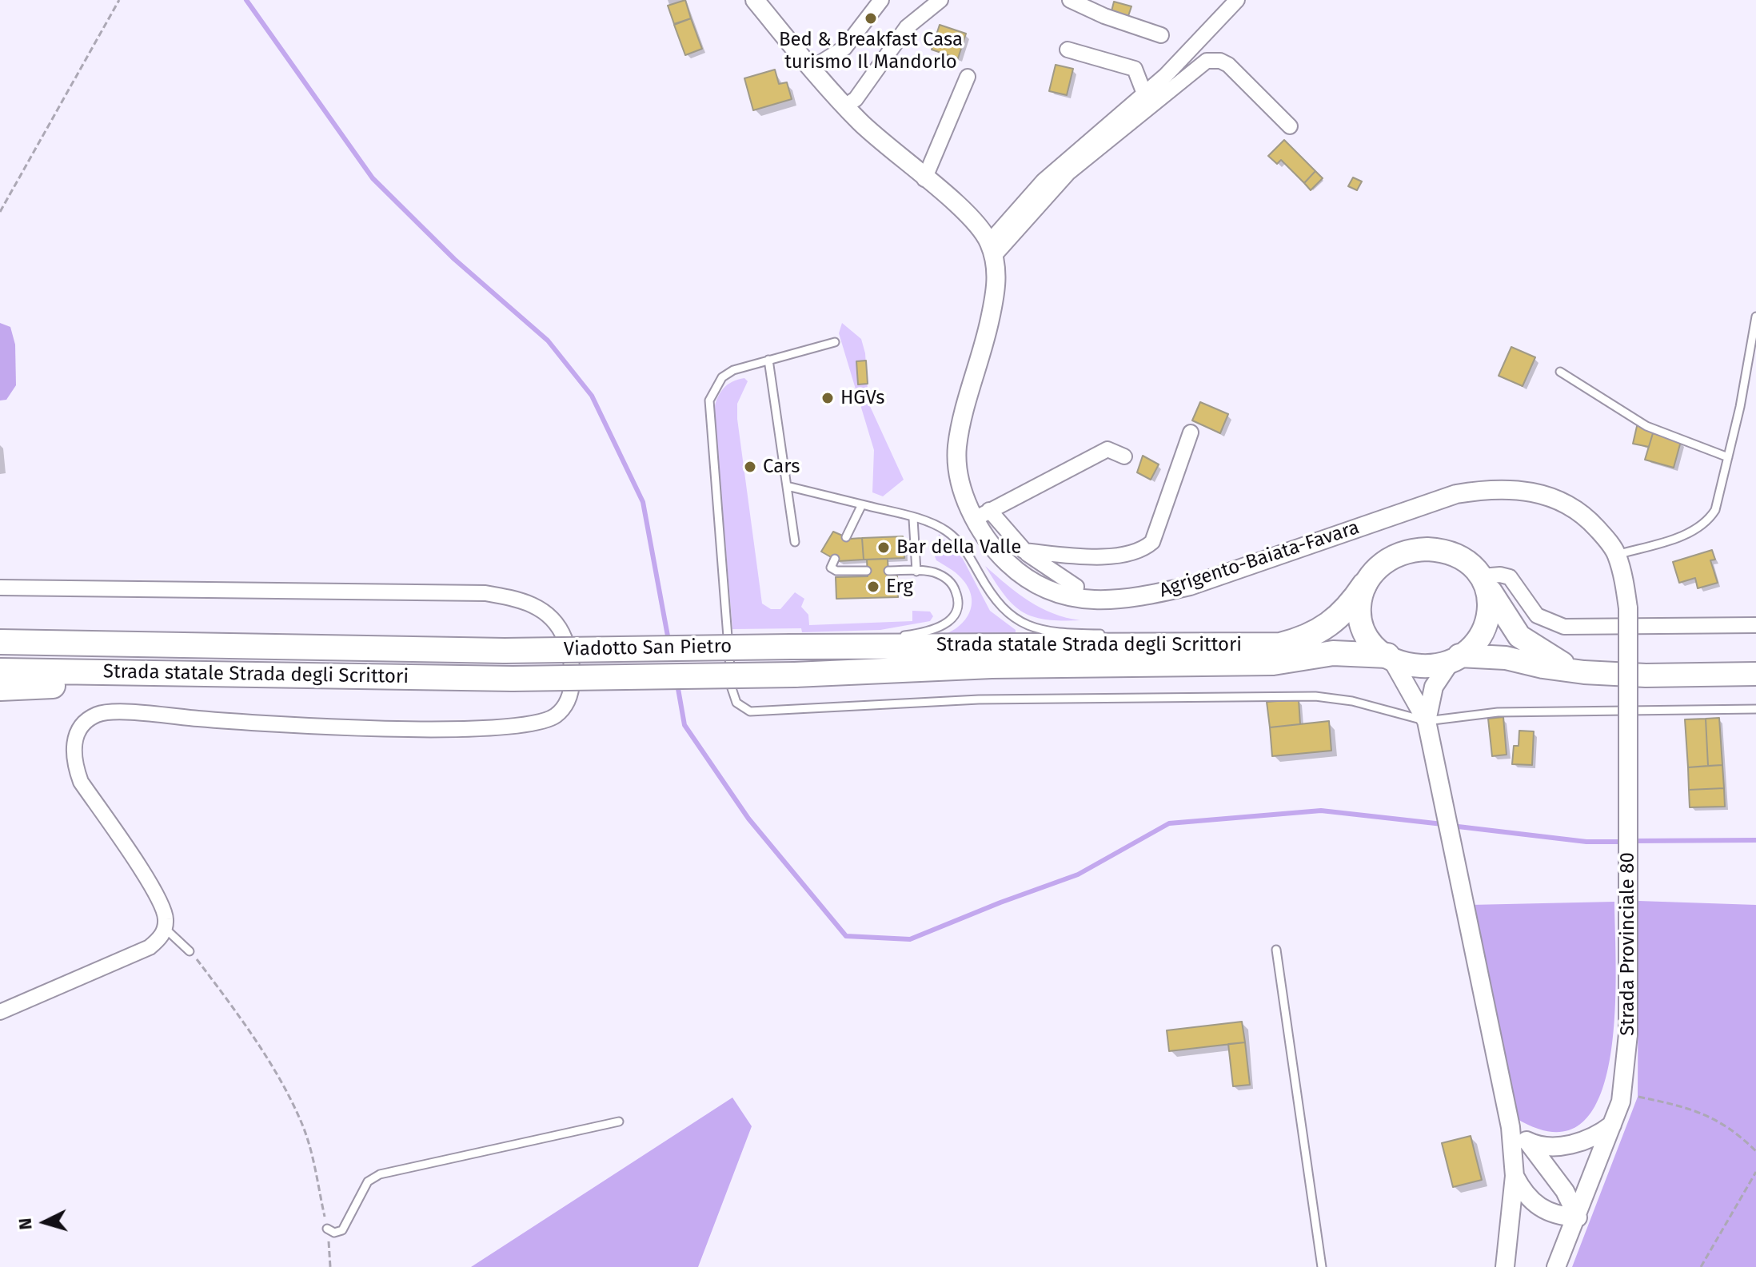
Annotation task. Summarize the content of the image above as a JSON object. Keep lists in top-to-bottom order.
{
  "streets": {
    "highway": ["Strada statale Strada degli Scrittori", "Viadotto San Pietro"],
    "street": ["Agrigento-Baiata-Favara", "Strada Provinciale 80"]
  },
  "crossings": [
    ["Agrigento-Baiata-Favara", "Strada Provinciale 80"],
    ["Strada statale Strada degli Scrittori", "Viadotto San Pietro"]
  ],
  "places": [
    "Bed & Breakfast Casa turismo Il Mandorlo",
    "HGVs",
    "Cars",
    "Bar della Valle",
    "Erg"
  ],
  "north": "left"
}
